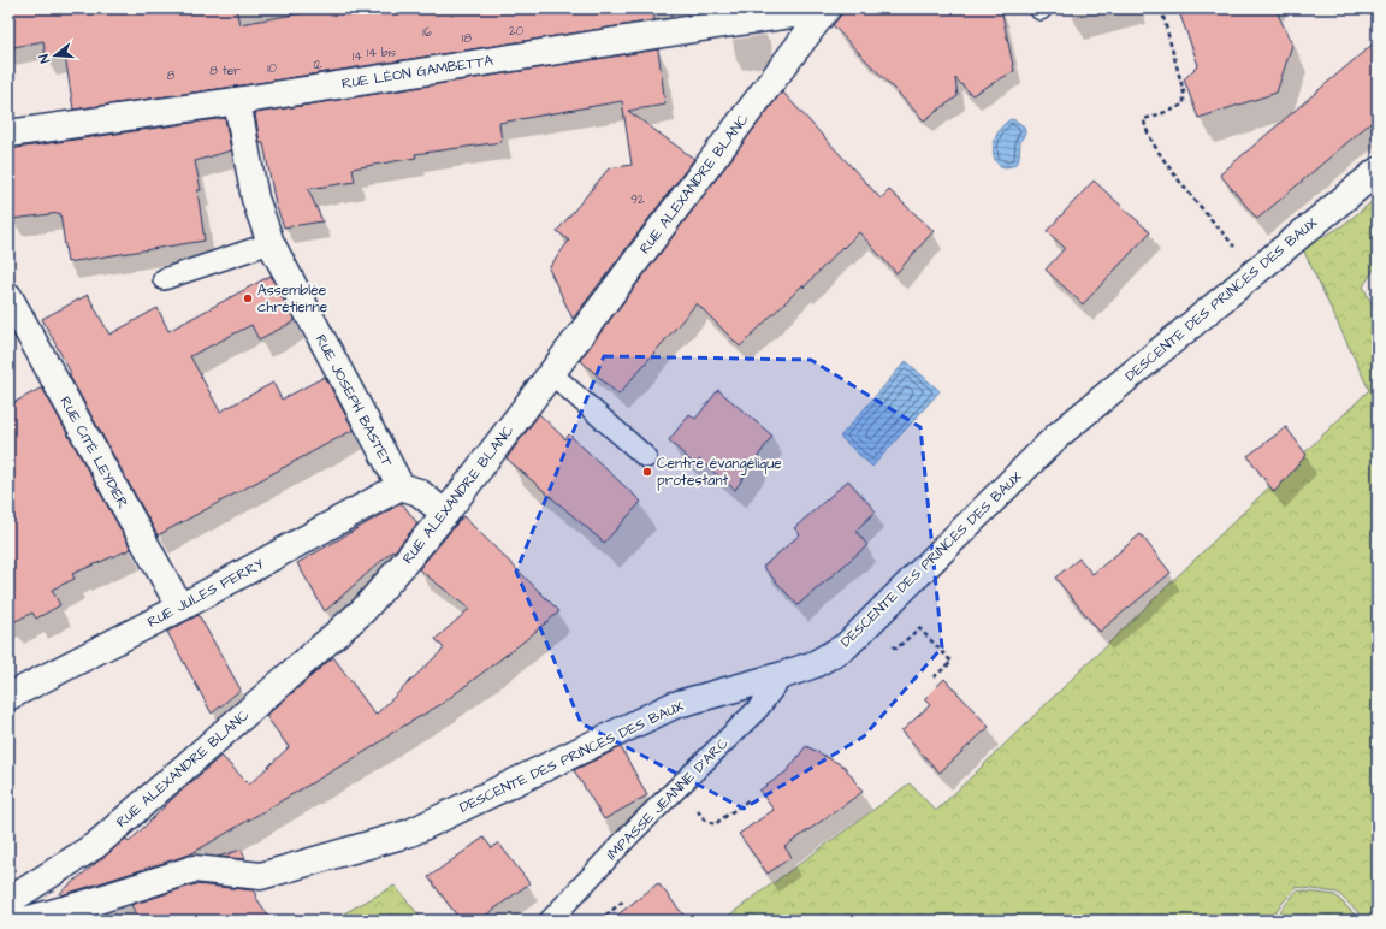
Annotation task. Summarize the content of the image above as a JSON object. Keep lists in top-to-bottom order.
{
  "streets": {
    "street": [
      "RUE LÉON GAMBETTA",
      "RUE ALEXANDRE BLANC",
      "DESCENTE DES PRINCES DES BAUX",
      "RUE JOSEPH BASTET",
      "RUE CITÉ LEYDIER",
      "RUE JULES FERRY"
    ],
    "lane": ["IMPASSE JEANNE D'ARC"]
  },
  "crossings": [
    ["RUE LÉON GAMBETTA", "RUE ALEXANDRE BLANC"],
    ["RUE LÉON GAMBETTA", "RUE JOSEPH BASTET"],
    ["DESCENTE DES PRINCES DES BAUX", "IMPASSE JEANNE D'ARC"],
    ["RUE JOSEPH BASTET", "RUE JULES FERRY"],
    ["RUE CITÉ LEYDIER", "RUE JULES FERRY"]
  ],
  "places": ["Assemblée chrétienne", "Centre évangélique protestant"],
  "house_numbers": [
    "20",
    "16",
    "18",
    "14 bis",
    "14",
    "12",
    "10",
    "8 ter",
    "8",
    "92"
  ],
  "north": "left"
}
